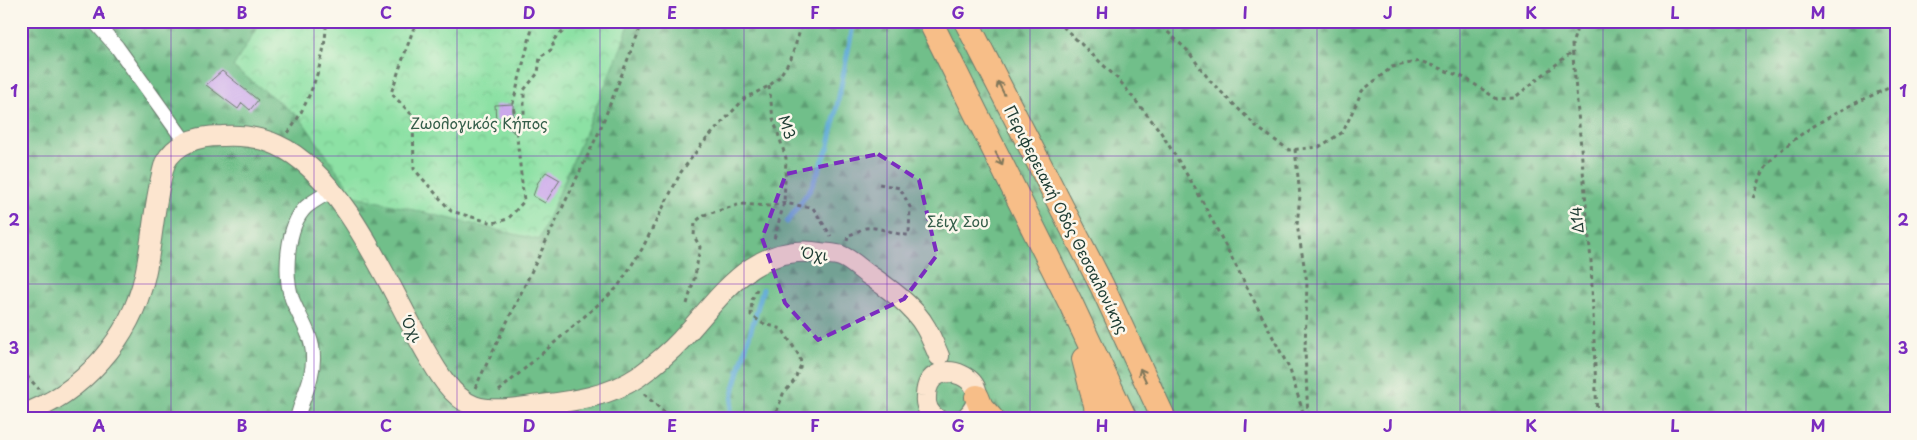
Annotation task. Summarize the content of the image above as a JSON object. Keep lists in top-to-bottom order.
{
  "streets": {
    "highway": ["Περιφερειακή Οδός Θεσσαλονίκης"],
    "main road": ["Όχι"],
    "path": ["Μ3", "Δ14"]
  },
  "parks": ["Ζωολογικός Κήπος", "Σέιχ Σου"],
  "grid": {
    "columns": [
      "A",
      "B",
      "C",
      "D",
      "E",
      "F",
      "G",
      "H",
      "I",
      "J",
      "K",
      "L",
      "M"
    ],
    "rows": ["1", "2", "3"]
  }
}
